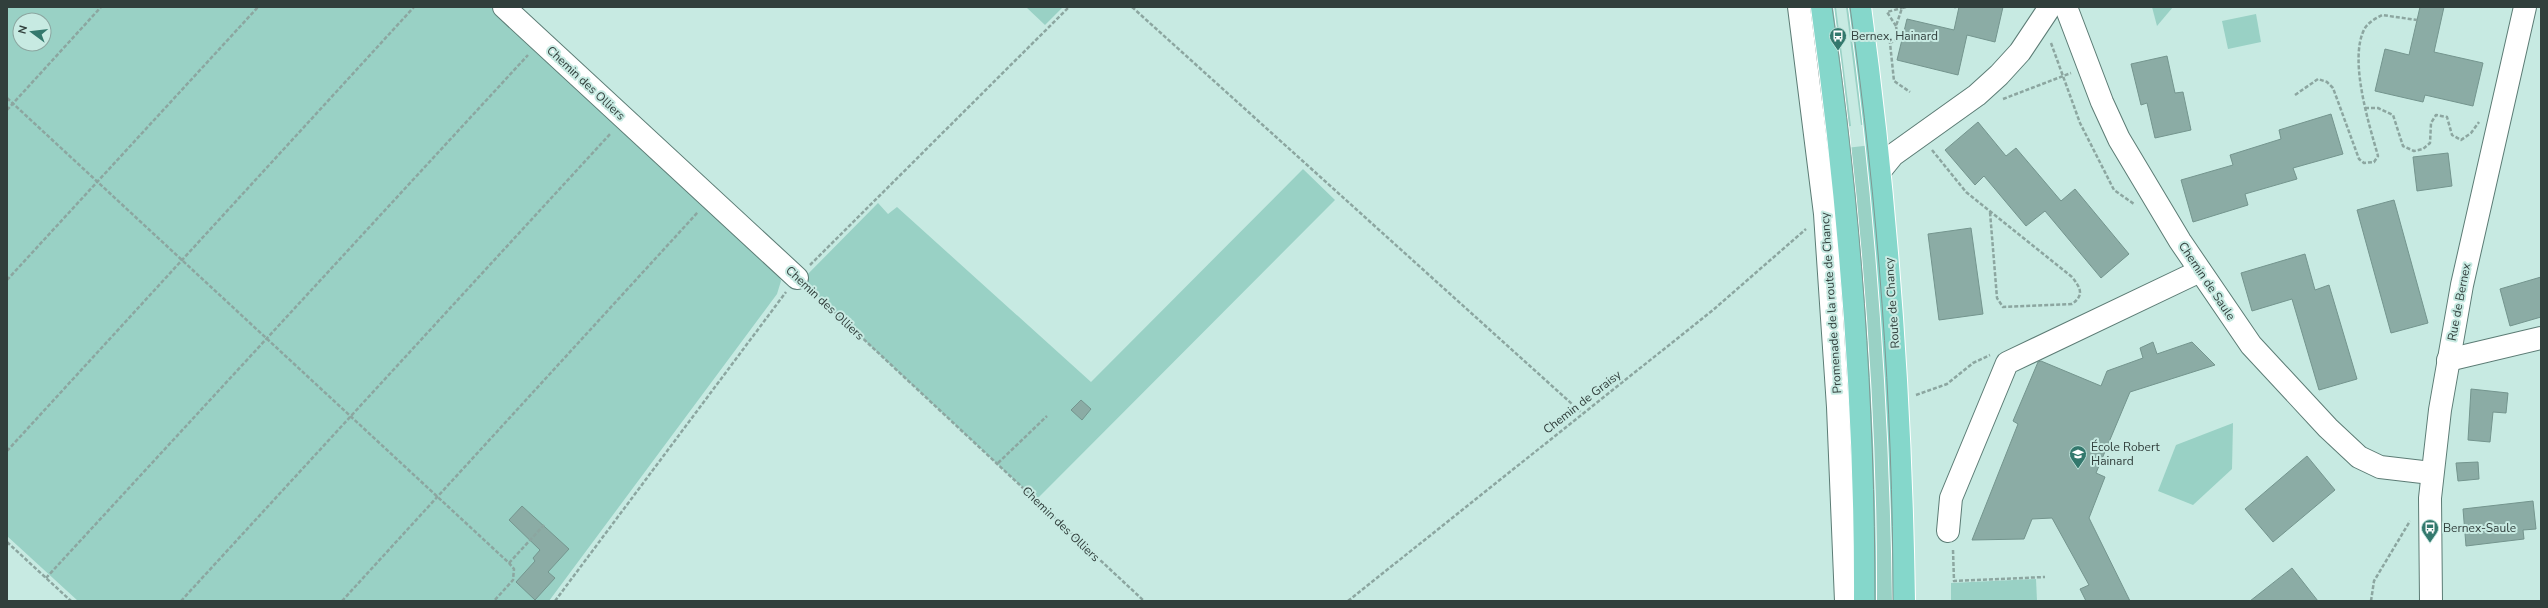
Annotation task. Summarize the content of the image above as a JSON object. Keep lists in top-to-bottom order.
{
  "streets": {
    "main road": ["Route de Chancy"],
    "street": [
      "Chemin des Olliers",
      "Chemin de Saule",
      "Rue de Bernex",
      "Promenade de la route de Chancy"
    ],
    "path": ["Chemin de Graisy"]
  },
  "crossings": [
    ["Chemin de Saule", "Rue de Bernex"],
    ["Promenade de la route de Chancy", "Chemin de Graisy"]
  ],
  "places": {
    "bus stop": ["Bernex, Hainard", "Bernex-Saule"],
    "school or university": ["École Robert Hainard"]
  },
  "north": "left"
}
